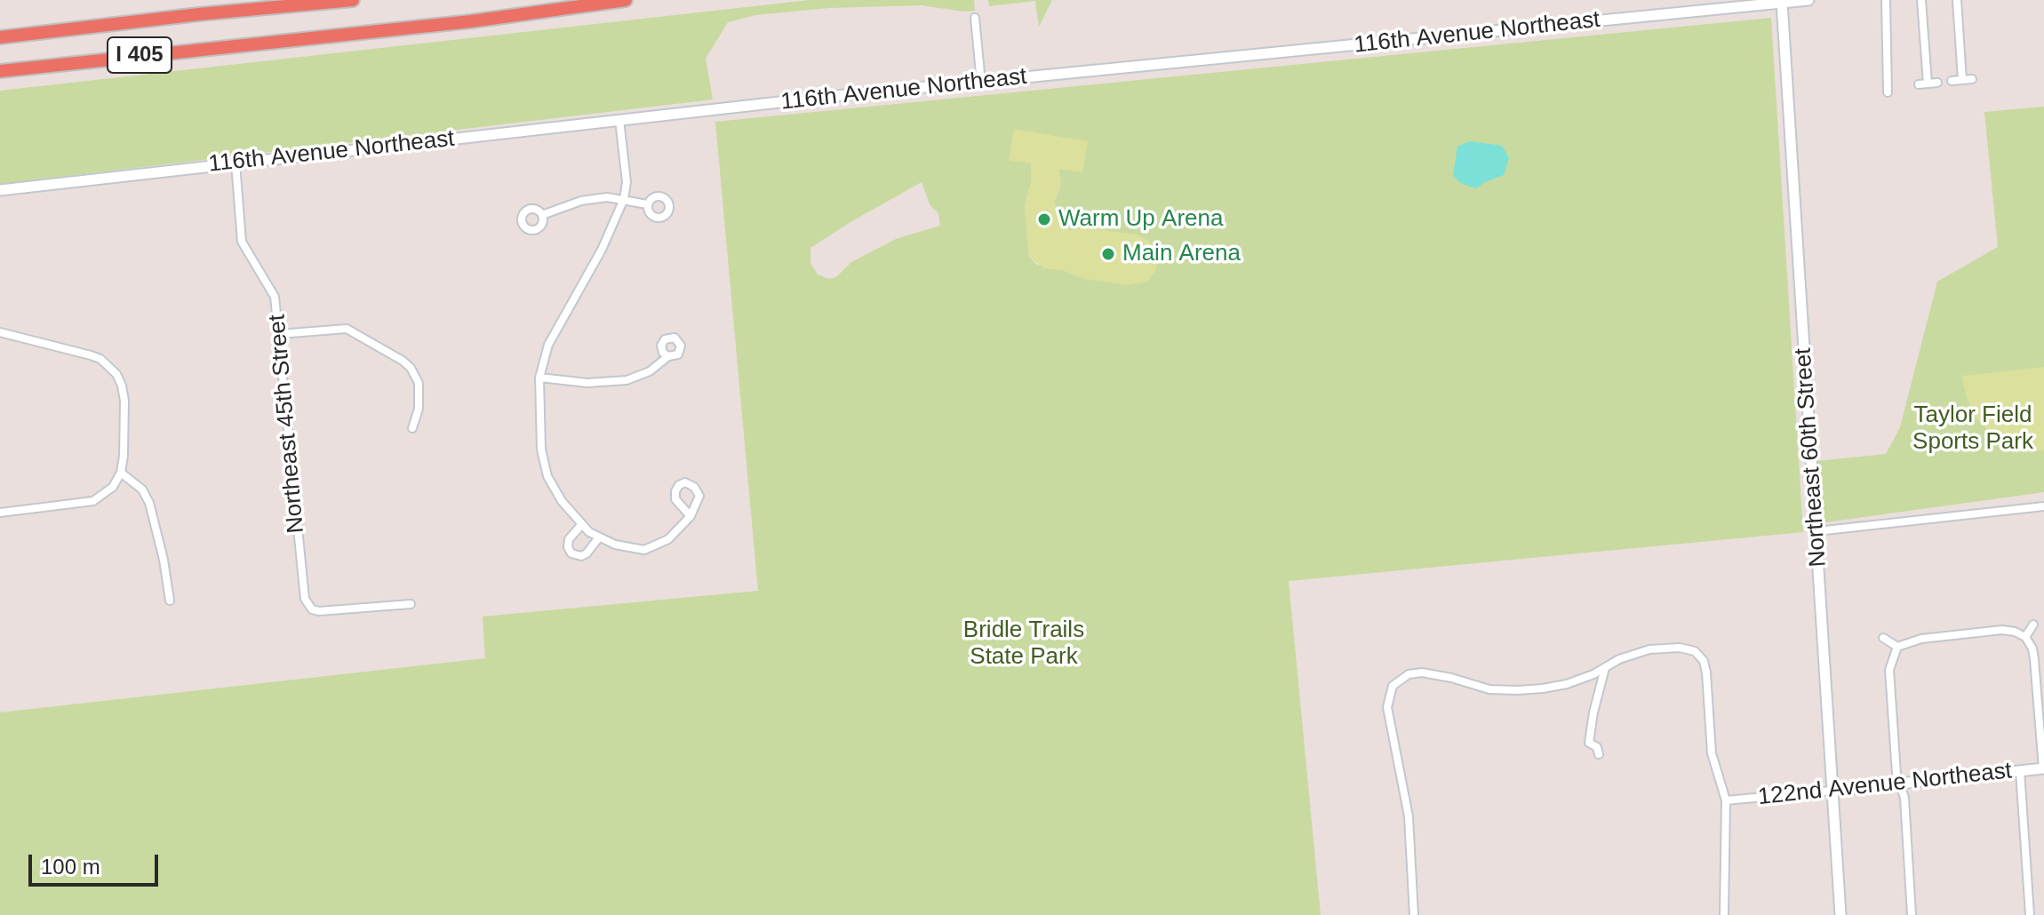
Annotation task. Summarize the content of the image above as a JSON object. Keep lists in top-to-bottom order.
{
  "streets": {
    "highway": ["I 405"],
    "street": [
      "116th Avenue Northeast",
      "Northeast 45th Street",
      "Northeast 60th Street",
      "122nd Avenue Northeast"
    ]
  },
  "crossings": [
    ["116th Avenue Northeast", "Northeast 45th Street"],
    ["116th Avenue Northeast", "Northeast 60th Street"],
    ["Northeast 60th Street", "122nd Avenue Northeast"]
  ],
  "parks": ["Taylor Field Sports Park", "Bridle Trails State Park"],
  "places": ["Warm Up Arena", "Main Arena"],
  "scale_bar": "100 m"
}
